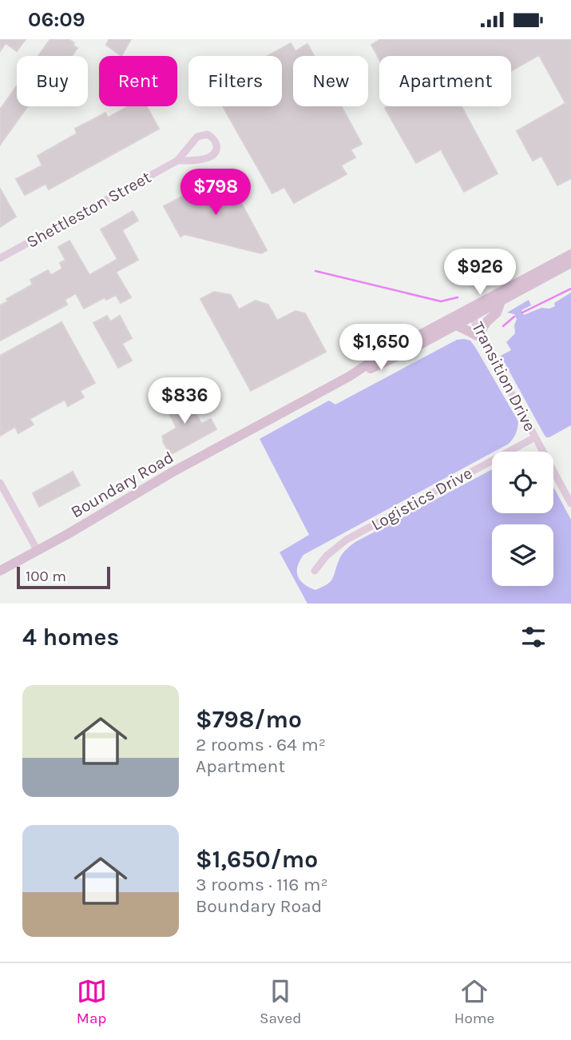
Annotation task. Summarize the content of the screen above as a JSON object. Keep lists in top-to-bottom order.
{
  "streets": {
    "main road": ["Boundary Road"],
    "street": ["Shettleston Street", "Transition Drive", "Logistics Drive"]
  },
  "crossings": [
    ["Transition Drive", "Boundary Road"],
    ["Transition Drive", "Logistics Drive"]
  ],
  "scale_bar": "100 m",
  "page": {
    "status": "06:09",
    "chip": [
      "Buy",
      "Rent",
      "Filters",
      "New",
      "Apartment"
    ],
    "price": [
      "$798",
      "$926",
      "$1,650",
      "$836"
    ],
    "scale": "100 m",
    "heading": "4 homes",
    "list": [
      {
        "name": "$798/mo",
        "note": "2 rooms · 64 m² · Apartment"
      },
      {
        "name": "$1,650/mo",
        "note": "3 rooms · 116 m² · Boundary Road"
      }
    ],
    "tabs": ["Map", "Saved", "Home"]
  }
}
